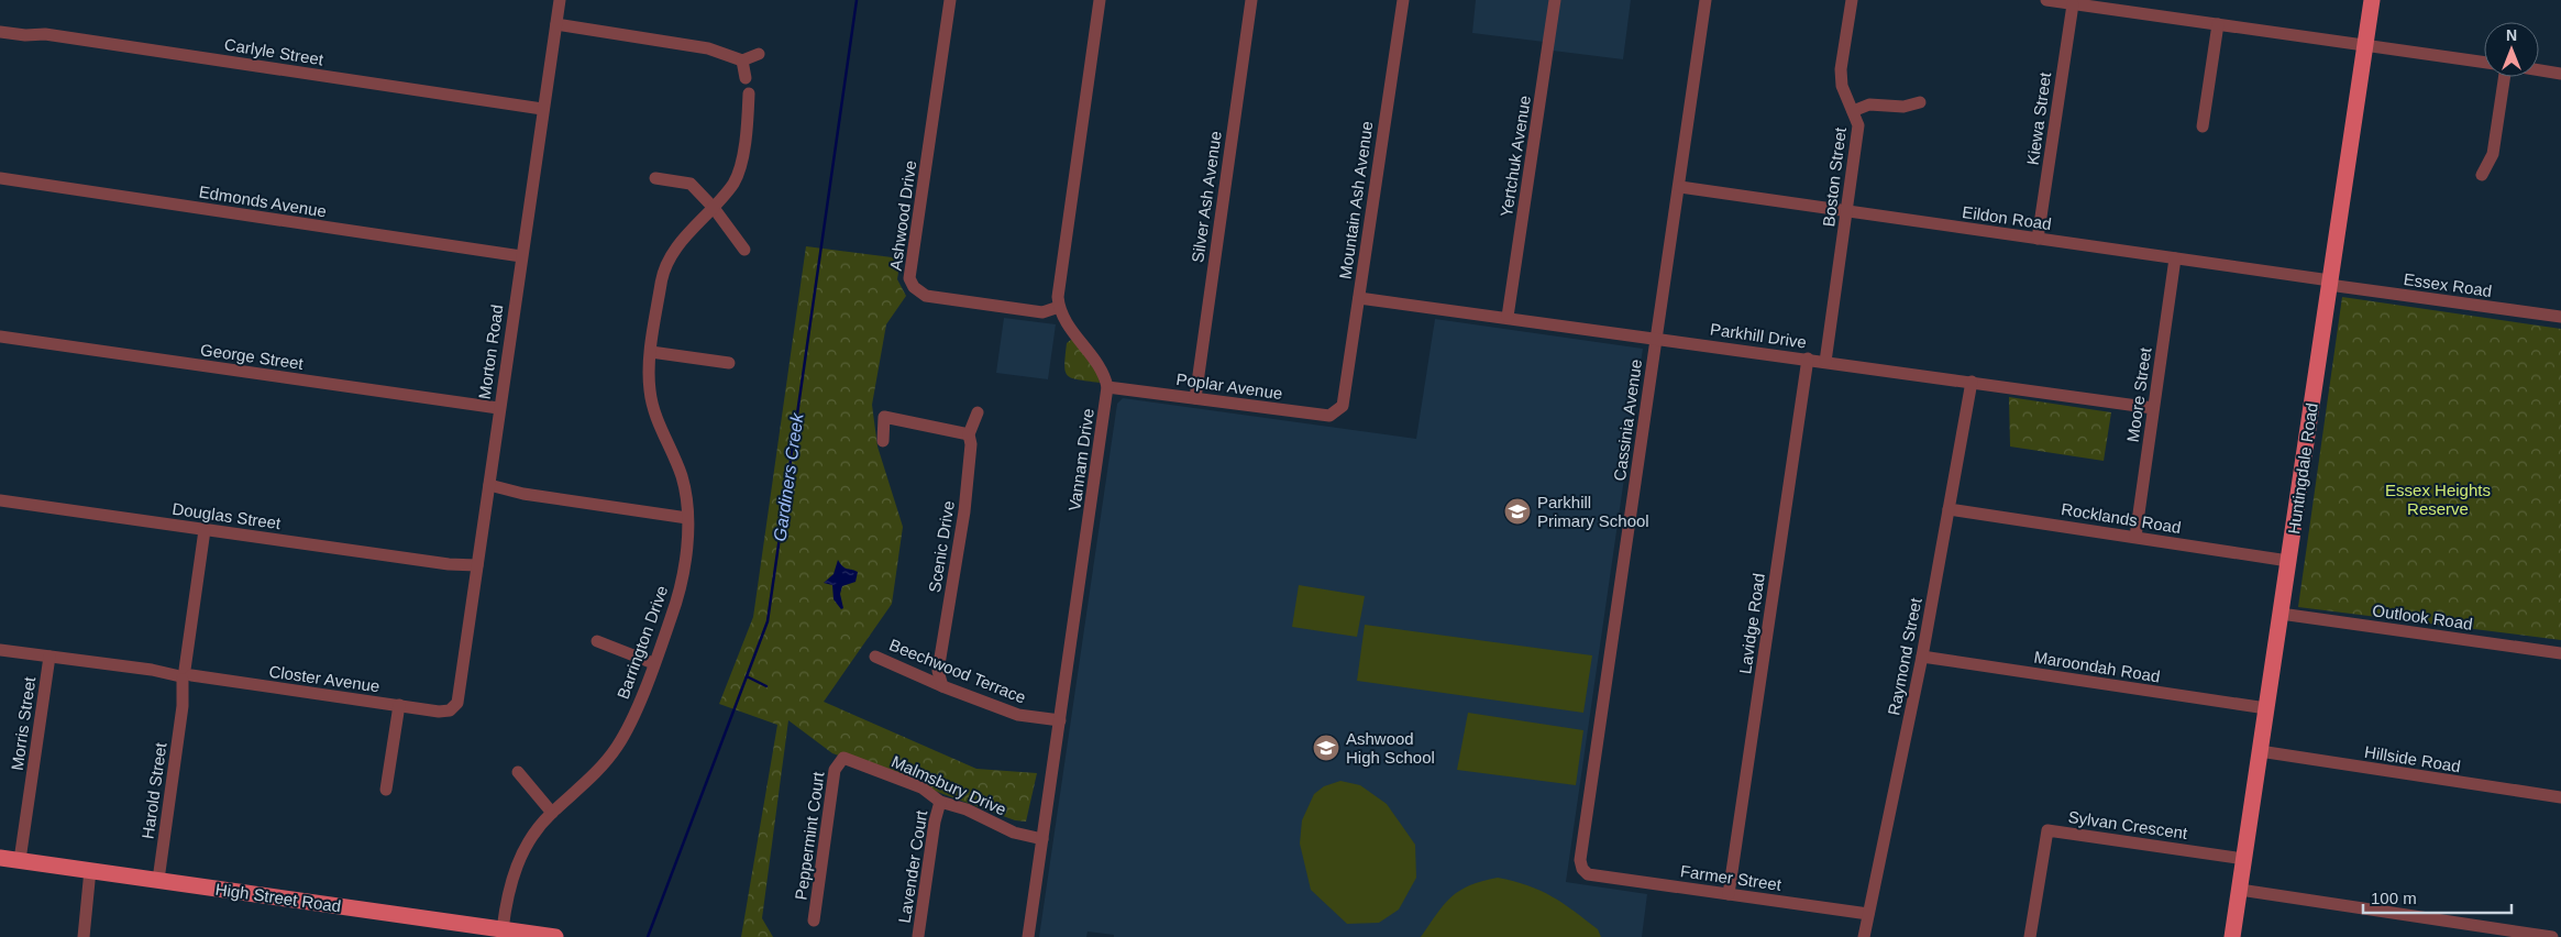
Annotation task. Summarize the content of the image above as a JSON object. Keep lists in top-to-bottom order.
{
  "streets": {
    "main road": ["Huntingdale Road", "High Street Road"],
    "street": [
      "Carlyle Street",
      "Kiewa Street",
      "Yertchuk Avenue",
      "Boston Street",
      "Silver Ash Avenue",
      "Mountain Ash Avenue",
      "Edmonds Avenue",
      "Ashwood Drive",
      "Eildon Road",
      "Essex Road",
      "Parkhill Drive",
      "Morton Road",
      "George Street",
      "Poplar Avenue",
      "Moore Street",
      "Cassinia Avenue",
      "Vannam Drive",
      "Douglas Street",
      "Rocklands Road",
      "Scenic Drive",
      "Outlook Road",
      "Lavidge Road",
      "Barrington Drive",
      "Raymond Street",
      "Maroondah Road",
      "Beechwood Terrace",
      "Closter Avenue",
      "Morris Street",
      "Hillside Road",
      "Malmsbury Drive",
      "Harold Street",
      "Sylvan Crescent",
      "Peppermint Court",
      "Lavender Court",
      "Farmer Street"
    ]
  },
  "crossings": [
    ["Carlyle Street", "Morton Road"],
    ["Kiewa Street", "Eildon Road"],
    ["Yertchuk Avenue", "Parkhill Drive"],
    ["Boston Street", "Eildon Road"],
    ["Boston Street", "Parkhill Drive"],
    ["Silver Ash Avenue", "Poplar Avenue"],
    ["Mountain Ash Avenue", "Parkhill Drive"],
    ["Mountain Ash Avenue", "Poplar Avenue"],
    ["Edmonds Avenue", "Morton Road"],
    ["Eildon Road", "Essex Road"],
    ["Eildon Road", "Moore Street"],
    ["Eildon Road", "Cassinia Avenue"],
    ["Eildon Road", "Huntingdale Road"],
    ["Essex Road", "Huntingdale Road"],
    ["Parkhill Drive", "Moore Street"],
    ["Parkhill Drive", "Cassinia Avenue"],
    ["Parkhill Drive", "Lavidge Road"],
    ["Parkhill Drive", "Raymond Street"],
    ["Morton Road", "George Street"],
    ["Morton Road", "Douglas Street"],
    ["Morton Road", "Closter Avenue"],
    ["Poplar Avenue", "Vannam Drive"],
    ["Moore Street", "Rocklands Road"],
    ["Cassinia Avenue", "Farmer Street"],
    ["Vannam Drive", "Beechwood Terrace"],
    ["Vannam Drive", "Malmsbury Drive"],
    ["Huntingdale Road", "Rocklands Road"],
    ["Huntingdale Road", "Outlook Road"],
    ["Huntingdale Road", "Maroondah Road"],
    ["Huntingdale Road", "Hillside Road"],
    ["Huntingdale Road", "Sylvan Crescent"],
    ["Douglas Street", "Harold Street"],
    ["Rocklands Road", "Raymond Street"],
    ["Scenic Drive", "Beechwood Terrace"],
    ["Lavidge Road", "Farmer Street"],
    ["Barrington Drive", "High Street Road"],
    ["Raymond Street", "Maroondah Road"],
    ["Raymond Street", "Farmer Street"],
    ["Closter Avenue", "Morris Street"],
    ["Closter Avenue", "Harold Street"],
    ["Morris Street", "High Street Road"],
    ["Malmsbury Drive", "Peppermint Court"],
    ["Malmsbury Drive", "Lavender Court"],
    ["Harold Street", "High Street Road"]
  ],
  "water": ["Gardiners Creek"],
  "parks": ["Essex Heights Reserve"],
  "places": {
    "school or university": ["Parkhill Primary School", "Ashwood High School"]
  },
  "scale_bar": "100 m",
  "north": "top"
}
